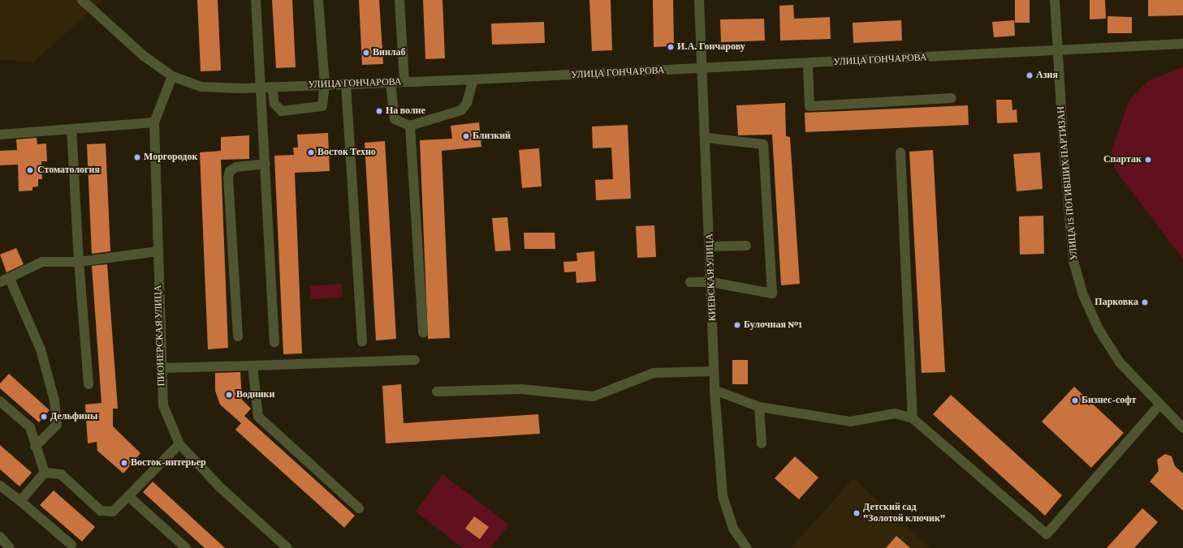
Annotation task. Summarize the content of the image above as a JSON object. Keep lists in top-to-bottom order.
{
  "streets": {
    "street": [
      "УЛИЦА ГОНЧАРОВА",
      "УЛИЦА 15 ПОГИБШИХ ПАРТИЗАН",
      "КИЕВСКАЯ УЛИЦА",
      "ПИОНЕРСКАЯ УЛИЦА"
    ]
  },
  "crossings": [
    ["УЛИЦА ГОНЧАРОВА", "УЛИЦА 15 ПОГИБШИХ ПАРТИЗАН"],
    ["УЛИЦА ГОНЧАРОВА", "КИЕВСКАЯ УЛИЦА"],
    ["УЛИЦА ГОНЧАРОВА", "ПИОНЕРСКАЯ УЛИЦА"]
  ],
  "places": [
    "И.А. Гончарову",
    "Винлаб",
    "Азия",
    "На волне",
    "Близкий",
    "Восток Техно",
    "Моргородок",
    "Спартак",
    "Стоматология",
    "Парковка",
    "Булочная №1",
    "Водники",
    "Бизнес-софт",
    "Дельфины",
    "Восток-интерьер",
    "Детский сад \"Золотой ключик\""
  ]
}
